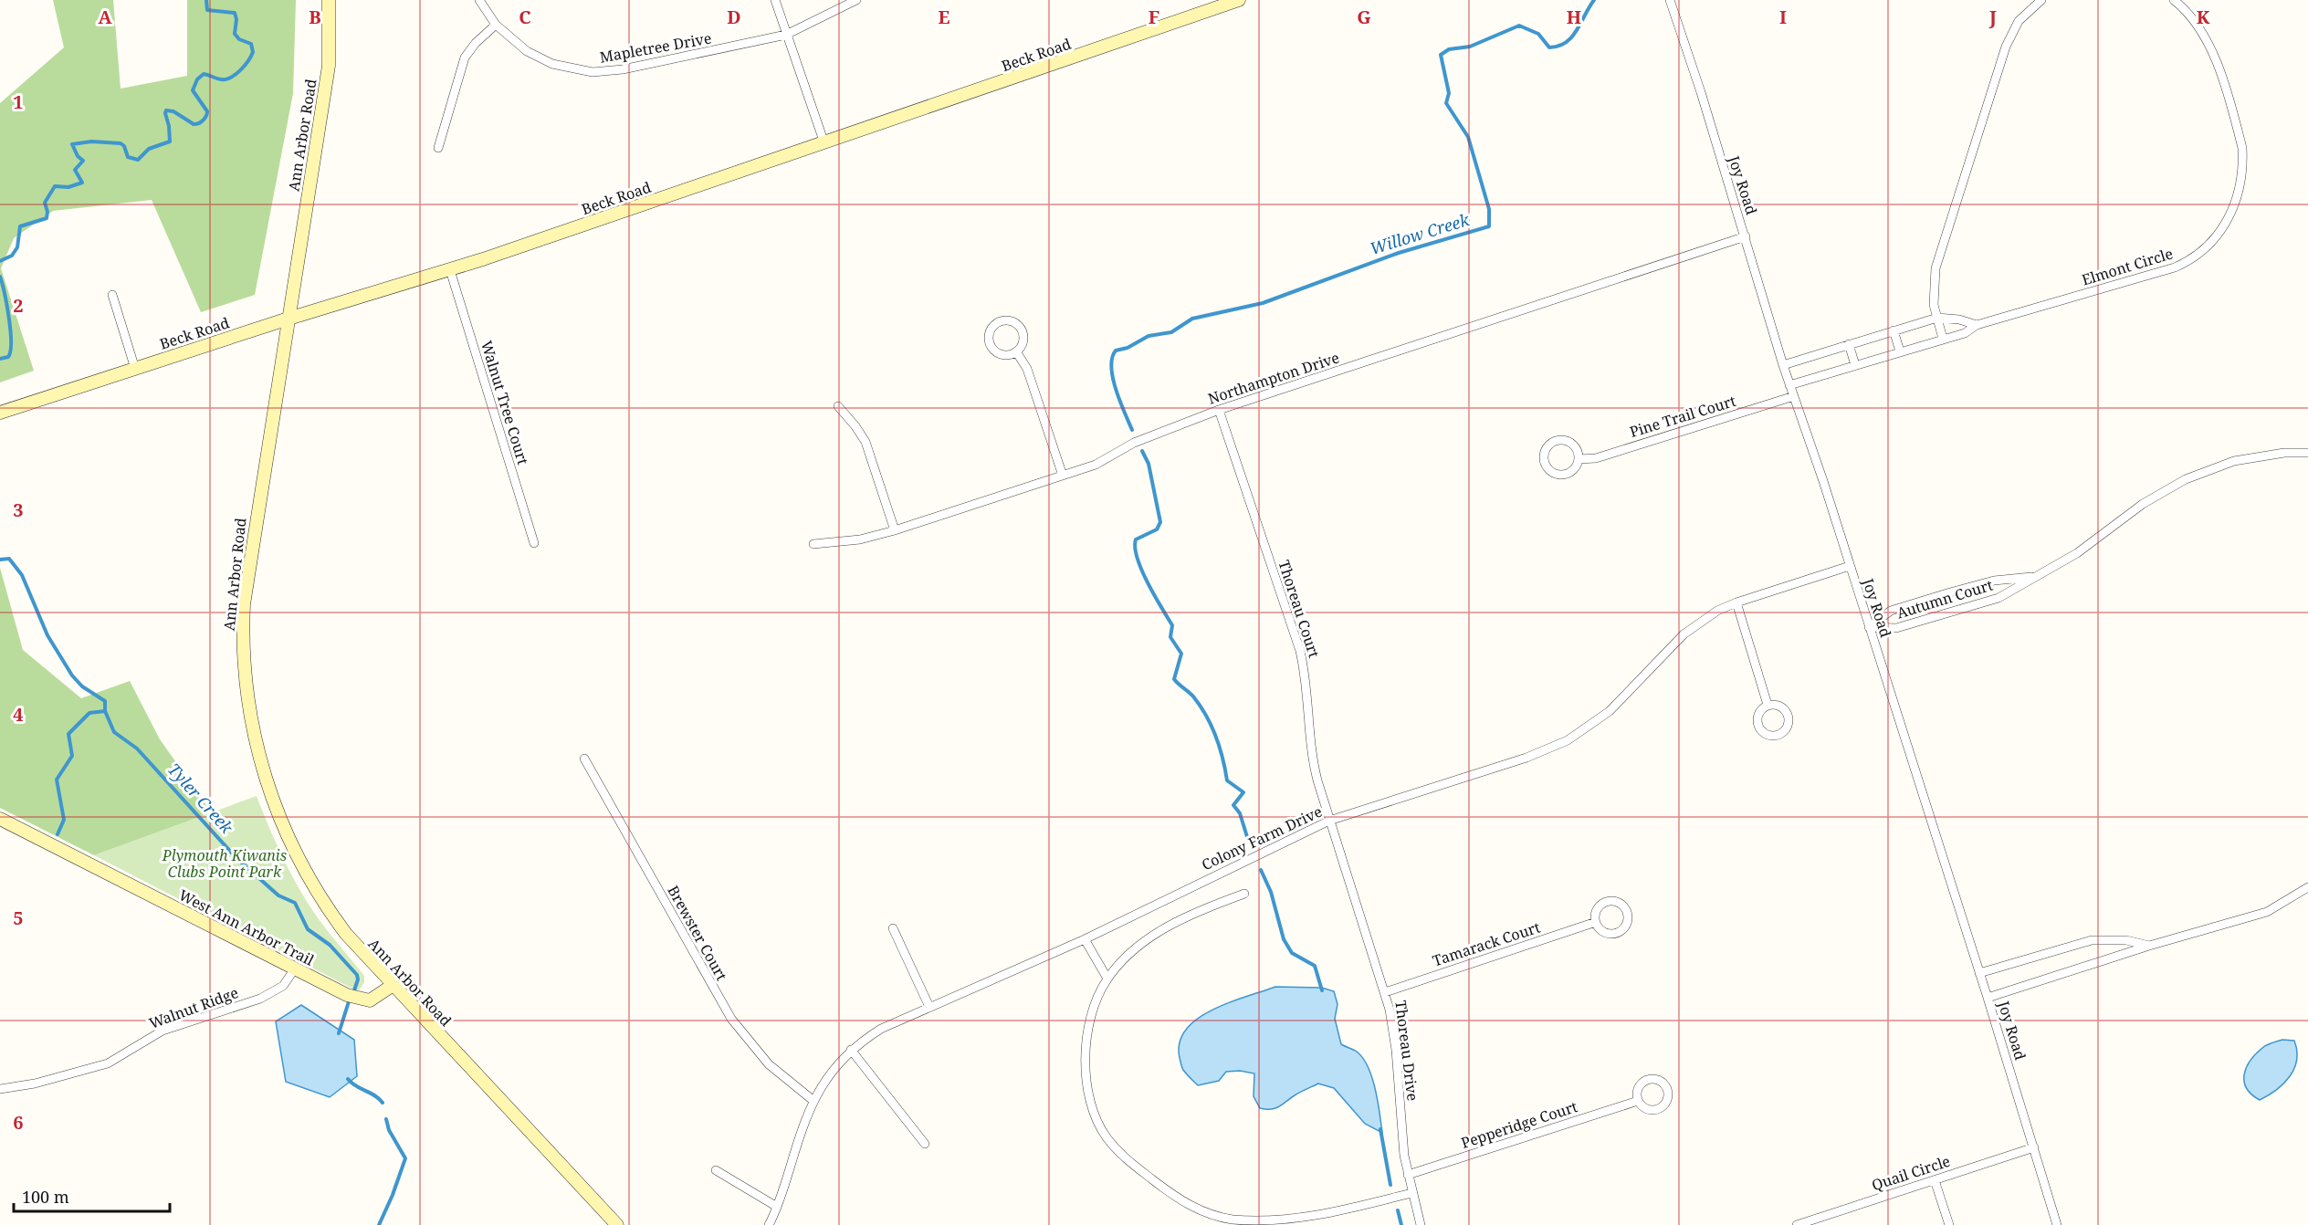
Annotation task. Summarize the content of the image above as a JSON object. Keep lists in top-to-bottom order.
{
  "streets": {
    "main road": ["Beck Road", "Ann Arbor Road", "West Ann Arbor Trail"],
    "street": [
      "Mapletree Drive",
      "Joy Road",
      "Elmont Circle",
      "Northampton Drive",
      "Walnut Tree Court",
      "Pine Trail Court",
      "Autumn Court",
      "Thoreau Court",
      "Colony Farm Drive",
      "Brewster Court",
      "Tamarack Court",
      "Walnut Ridge",
      "Thoreau Drive",
      "Pepperidge Court",
      "Quail Circle"
    ]
  },
  "crossings": [
    ["Beck Road", "Ann Arbor Road"],
    ["Beck Road", "Walnut Tree Court"],
    ["Ann Arbor Road", "West Ann Arbor Trail"],
    ["Joy Road", "Elmont Circle"],
    ["Joy Road", "Northampton Drive"],
    ["Joy Road", "Pine Trail Court"],
    ["Joy Road", "Autumn Court"],
    ["Joy Road", "Colony Farm Drive"],
    ["Joy Road", "Quail Circle"],
    ["Northampton Drive", "Thoreau Court"],
    ["Thoreau Court", "Colony Farm Drive"],
    ["Thoreau Court", "Thoreau Drive"],
    ["Colony Farm Drive", "Brewster Court"],
    ["Colony Farm Drive", "Thoreau Drive"],
    ["West Ann Arbor Trail", "Walnut Ridge"],
    ["Tamarack Court", "Thoreau Drive"],
    ["Thoreau Drive", "Pepperidge Court"]
  ],
  "water": ["Willow Creek", "Tyler Creek"],
  "parks": ["Plymouth Kiwanis Clubs Point Park"],
  "scale_bar": "100 m",
  "grid": {
    "columns": [
      "A",
      "B",
      "C",
      "D",
      "E",
      "F",
      "G",
      "H",
      "I",
      "J",
      "K"
    ],
    "rows": [
      "1",
      "2",
      "3",
      "4",
      "5",
      "6"
    ]
  }
}
